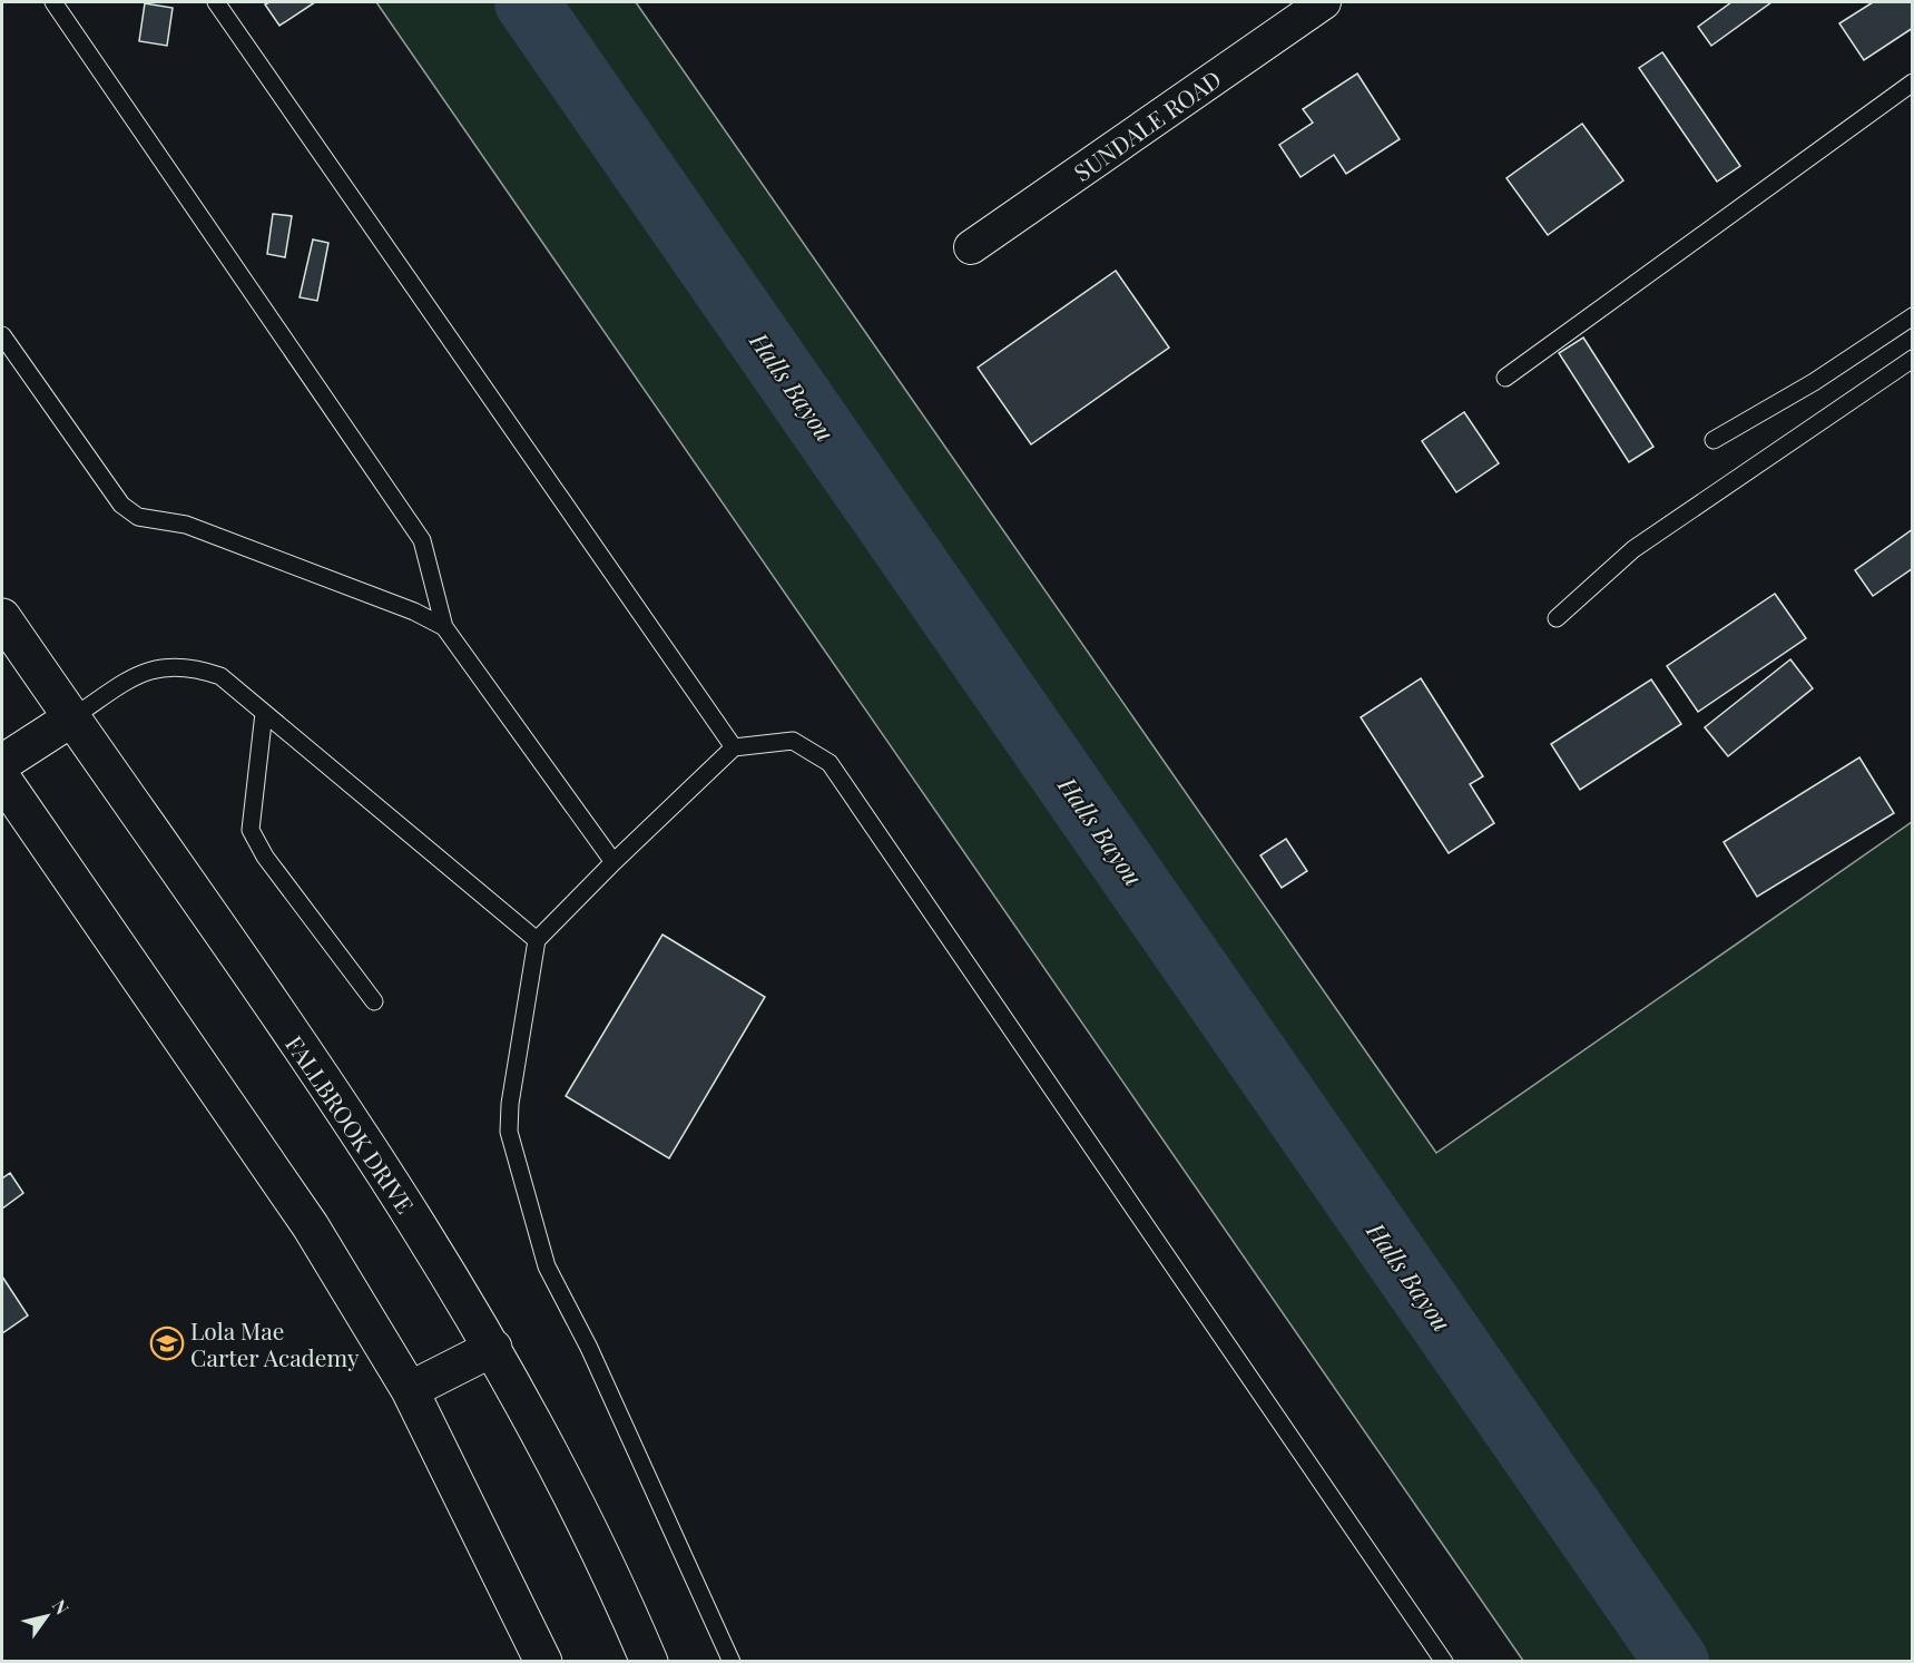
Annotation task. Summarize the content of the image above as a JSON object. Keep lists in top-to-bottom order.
{
  "streets": {
    "main road": ["FALLBROOK DRIVE"],
    "street": ["SUNDALE ROAD"]
  },
  "water": ["Halls Bayou"],
  "places": {
    "school or university": ["Lola Mae Carter Academy"]
  },
  "north": "top right"
}
